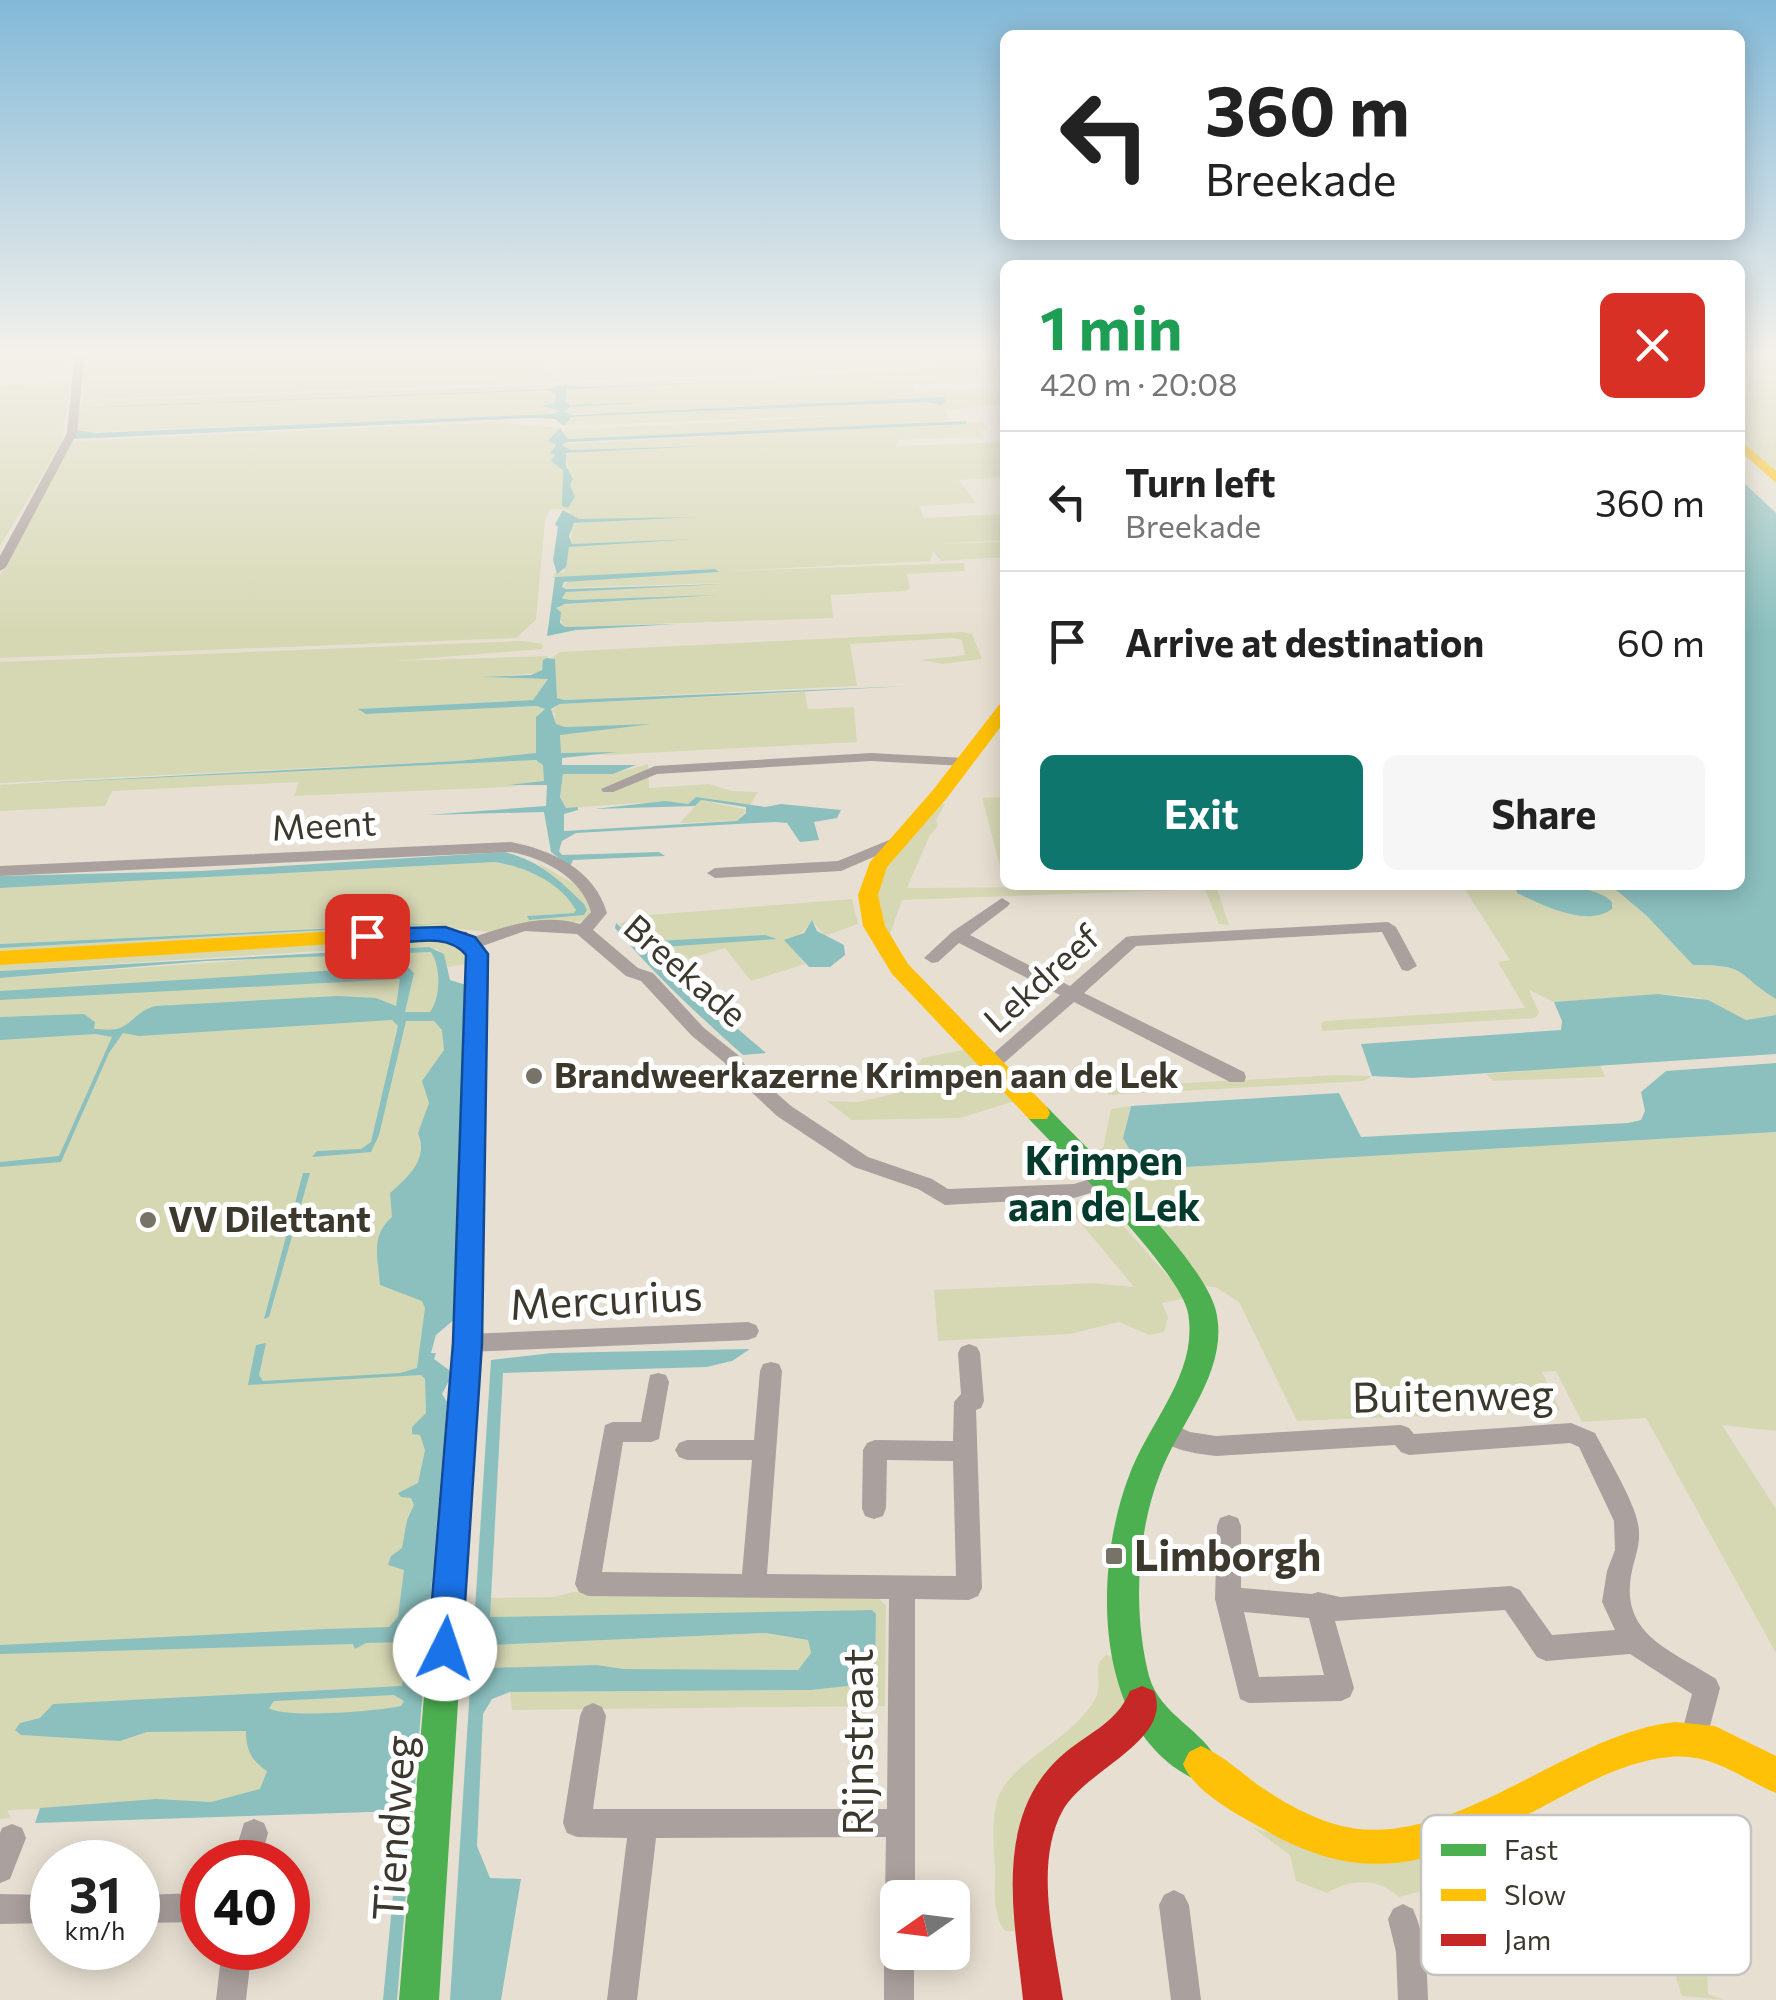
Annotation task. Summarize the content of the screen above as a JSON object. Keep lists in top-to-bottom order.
{
  "streets": {
    "street": [
      "Meent",
      "Breekade",
      "Lekdreef",
      "Mercurius",
      "Buitenweg",
      "Rijnstraat",
      "Tiendweg"
    ]
  },
  "crossings": [
    ["Meent", "Breekade"],
    ["Breekade", "Tiendweg"],
    ["Mercurius", "Tiendweg"]
  ],
  "districts": ["Krimpen aan de Lek"],
  "places": {
    "other": ["Brandweerkazerne Krimpen aan de Lek", "VV Dilettant"],
    "transit": ["Limborgh"]
  },
  "legend": ["Fast", "Slow", "Jam"],
  "north": "left",
  "page": {
    "turn": ["360 m", "Breekade"],
    "heading": ["1 min", "420 m · 20:08"],
    "list": [
      {
        "name": "Turn left",
        "note": "Breekade",
        "value": "360 m"
      },
      {
        "name": "Arrive at destination",
        "value": "60 m"
      }
    ],
    "buttons": ["Exit", "Share"],
    "speed": "31 km/h",
    "limit": "40"
  }
}
